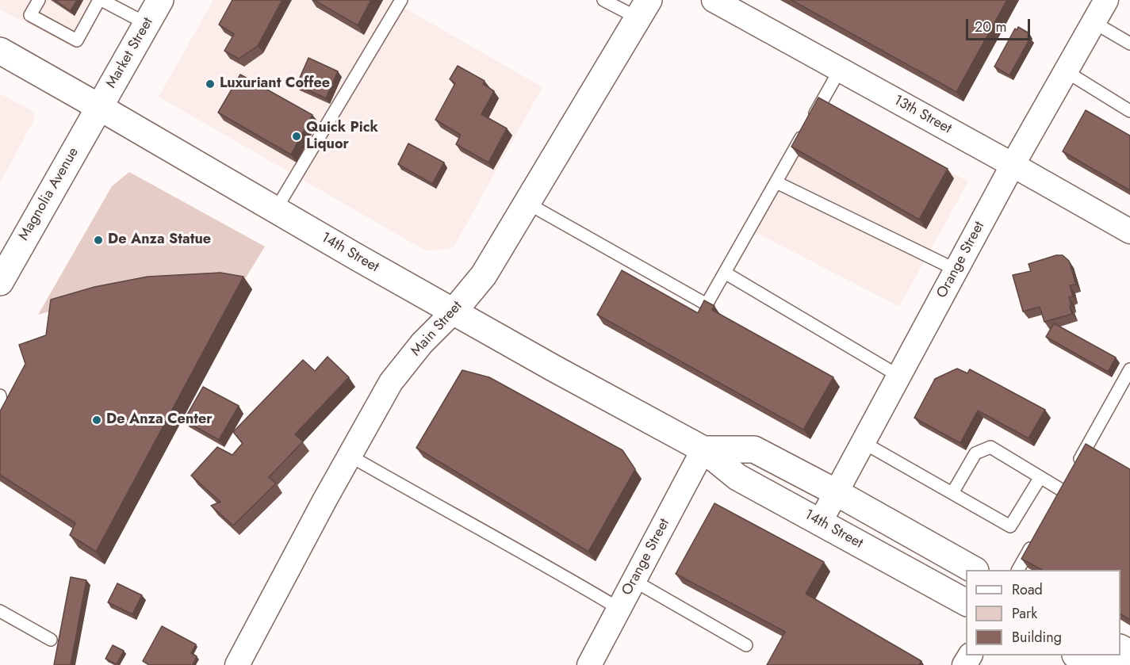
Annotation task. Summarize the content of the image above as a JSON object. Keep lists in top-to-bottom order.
{
  "streets": {
    "main road": [
      "Market Street",
      "Magnolia Avenue",
      "14th Street",
      "Main Street"
    ],
    "street": ["13th Street", "Orange Street"]
  },
  "crossings": [
    ["Market Street", "Magnolia Avenue"],
    ["Market Street", "14th Street"],
    ["13th Street", "Orange Street"],
    ["Magnolia Avenue", "14th Street"],
    ["14th Street", "Orange Street"],
    ["14th Street", "Main Street"]
  ],
  "places": [
    "Luxuriant Coffee",
    "Quick Pick Liquor",
    "De Anza Statue",
    "De Anza Center"
  ],
  "legend": ["Road", "Park", "Building"],
  "scale_bar": "20 m"
}
